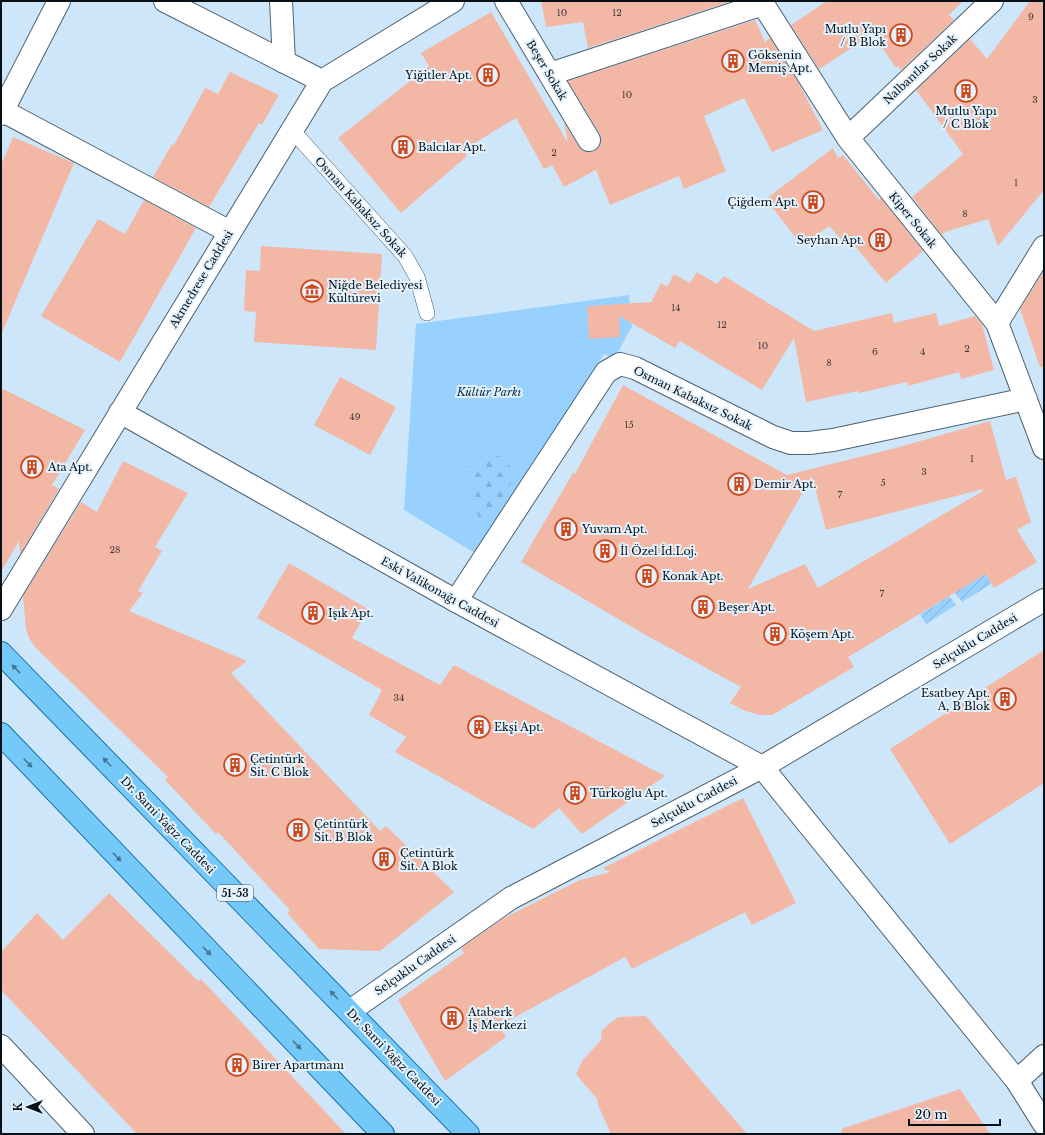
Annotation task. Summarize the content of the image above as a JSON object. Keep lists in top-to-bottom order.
{
  "streets": {
    "main road": ["Dr. Sami Yağız Caddesi", "51-53"],
    "street": [
      "Nalbantlar Sokak",
      "Beşer Sokak",
      "Osman Kabaksız Sokak",
      "Kiper Sokak",
      "Akmedrese Caddesi",
      "Eski Valikonağı Caddesi",
      "Selçuklu Caddesi"
    ]
  },
  "crossings": [
    ["Nalbantlar Sokak", "Kiper Sokak"],
    ["Osman Kabaksız Sokak", "Kiper Sokak"],
    ["Osman Kabaksız Sokak", "Akmedrese Caddesi"],
    ["Osman Kabaksız Sokak", "Eski Valikonağı Caddesi"],
    ["Akmedrese Caddesi", "Eski Valikonağı Caddesi"],
    ["Eski Valikonağı Caddesi", "Selçuklu Caddesi"],
    ["Selçuklu Caddesi", "Dr. Sami Yağız Caddesi"]
  ],
  "parks": ["Kültür Parkı"],
  "places": {
    "building": [
      "Mutlu Yapı / B Blok",
      "Göksenin Memiş Apt.",
      "Yiğitler Apt.",
      "Mutlu Yapı / C Blok",
      "Balcılar Apt.",
      "Çiğdem Apt.",
      "Seyhan Apt.",
      "Ata Apt.",
      "Demir Apt.",
      "Yuvam Apt.",
      "İl Özel İd.Loj.",
      "Konak Apt.",
      "Beşer Apt.",
      "Işık Apt.",
      "Köşem Apt.",
      "Esatbey Apt. A, B Blok",
      "Ekşi Apt.",
      "Çetintürk Sit. C Blok",
      "Türkoğlu Apt.",
      "Çetintürk Sit. B Blok",
      "Çetintürk Sit. A Blok",
      "Ataberk İş Merkezi",
      "Birer Apartmanı"
    ],
    "museum": ["Niğde Belediyesi Kültürevi"]
  },
  "house_numbers": [
    "10",
    "12",
    "9",
    "10",
    "3",
    "2",
    "1",
    "8",
    "14",
    "12",
    "10",
    "2",
    "6",
    "4",
    "8",
    "49",
    "15",
    "1",
    "3",
    "5",
    "7",
    "28",
    "7",
    "34"
  ],
  "scale_bar": "20 m",
  "north": "left"
}
